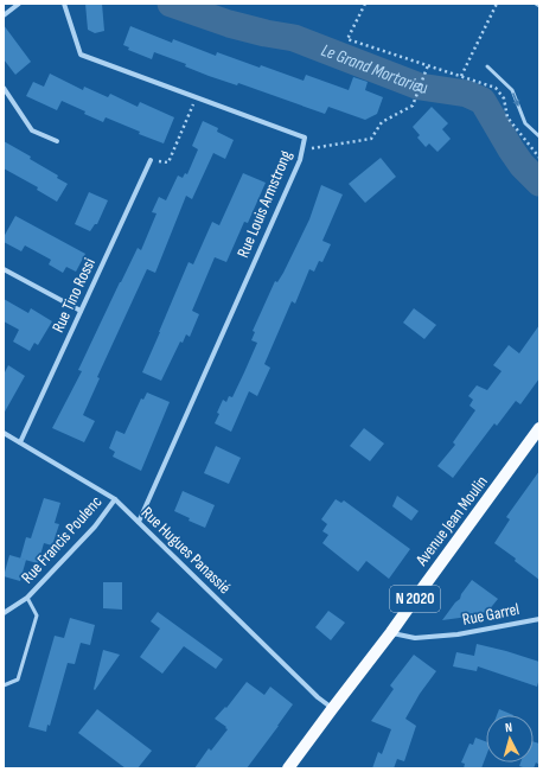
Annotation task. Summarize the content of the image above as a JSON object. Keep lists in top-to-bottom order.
{
  "streets": {
    "main road": ["Avenue Jean Moulin", "N 2020"],
    "street": [
      "Rue Louis Armstrong",
      "Rue Tino Rossi",
      "Rue Francis Poulenc",
      "Rue Hugues Panassié",
      "Rue Garrel"
    ]
  },
  "crossings": [
    ["Rue Louis Armstrong", "Rue Hugues Panassié"],
    ["Rue Tino Rossi", "Rue Hugues Panassié"],
    ["Avenue Jean Moulin", "Rue Hugues Panassié"],
    ["Avenue Jean Moulin", "Rue Garrel"],
    ["Rue Francis Poulenc", "Rue Hugues Panassié"]
  ],
  "water": ["Le Grand Mortarieu"],
  "north": "top"
}
